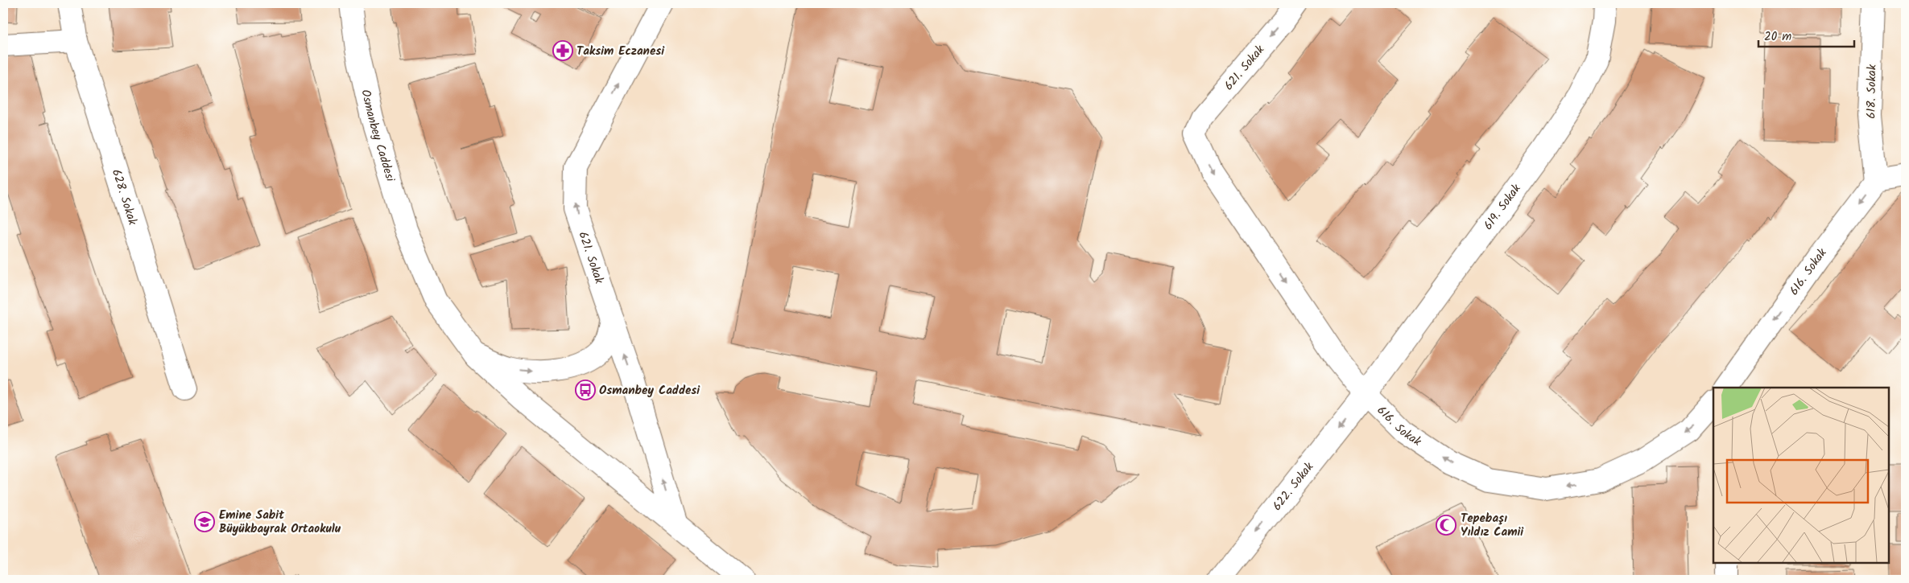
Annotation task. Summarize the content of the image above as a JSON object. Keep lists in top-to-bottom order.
{
  "streets": {
    "street": [
      "621. Sokak",
      "618. Sokak",
      "Osmanbey Caddesi",
      "628. Sokak",
      "619. Sokak",
      "616. Sokak",
      "622. Sokak"
    ]
  },
  "crossings": [
    ["621. Sokak", "Osmanbey Caddesi"],
    ["621. Sokak", "616. Sokak"],
    ["618. Sokak", "616. Sokak"],
    ["619. Sokak", "616. Sokak"],
    ["619. Sokak", "622. Sokak"],
    ["616. Sokak", "622. Sokak"]
  ],
  "one_way": ["622. Sokak"],
  "places": {
    "pharmacy": ["Taksim Eczanesi"],
    "bus stop": ["Osmanbey Caddesi"],
    "school or university": ["Emine Sabit Büyükbayrak Ortaokulu"],
    "mosque": ["Tepebaşı Yıldız Camii"]
  },
  "scale_bar": "20 m"
}
